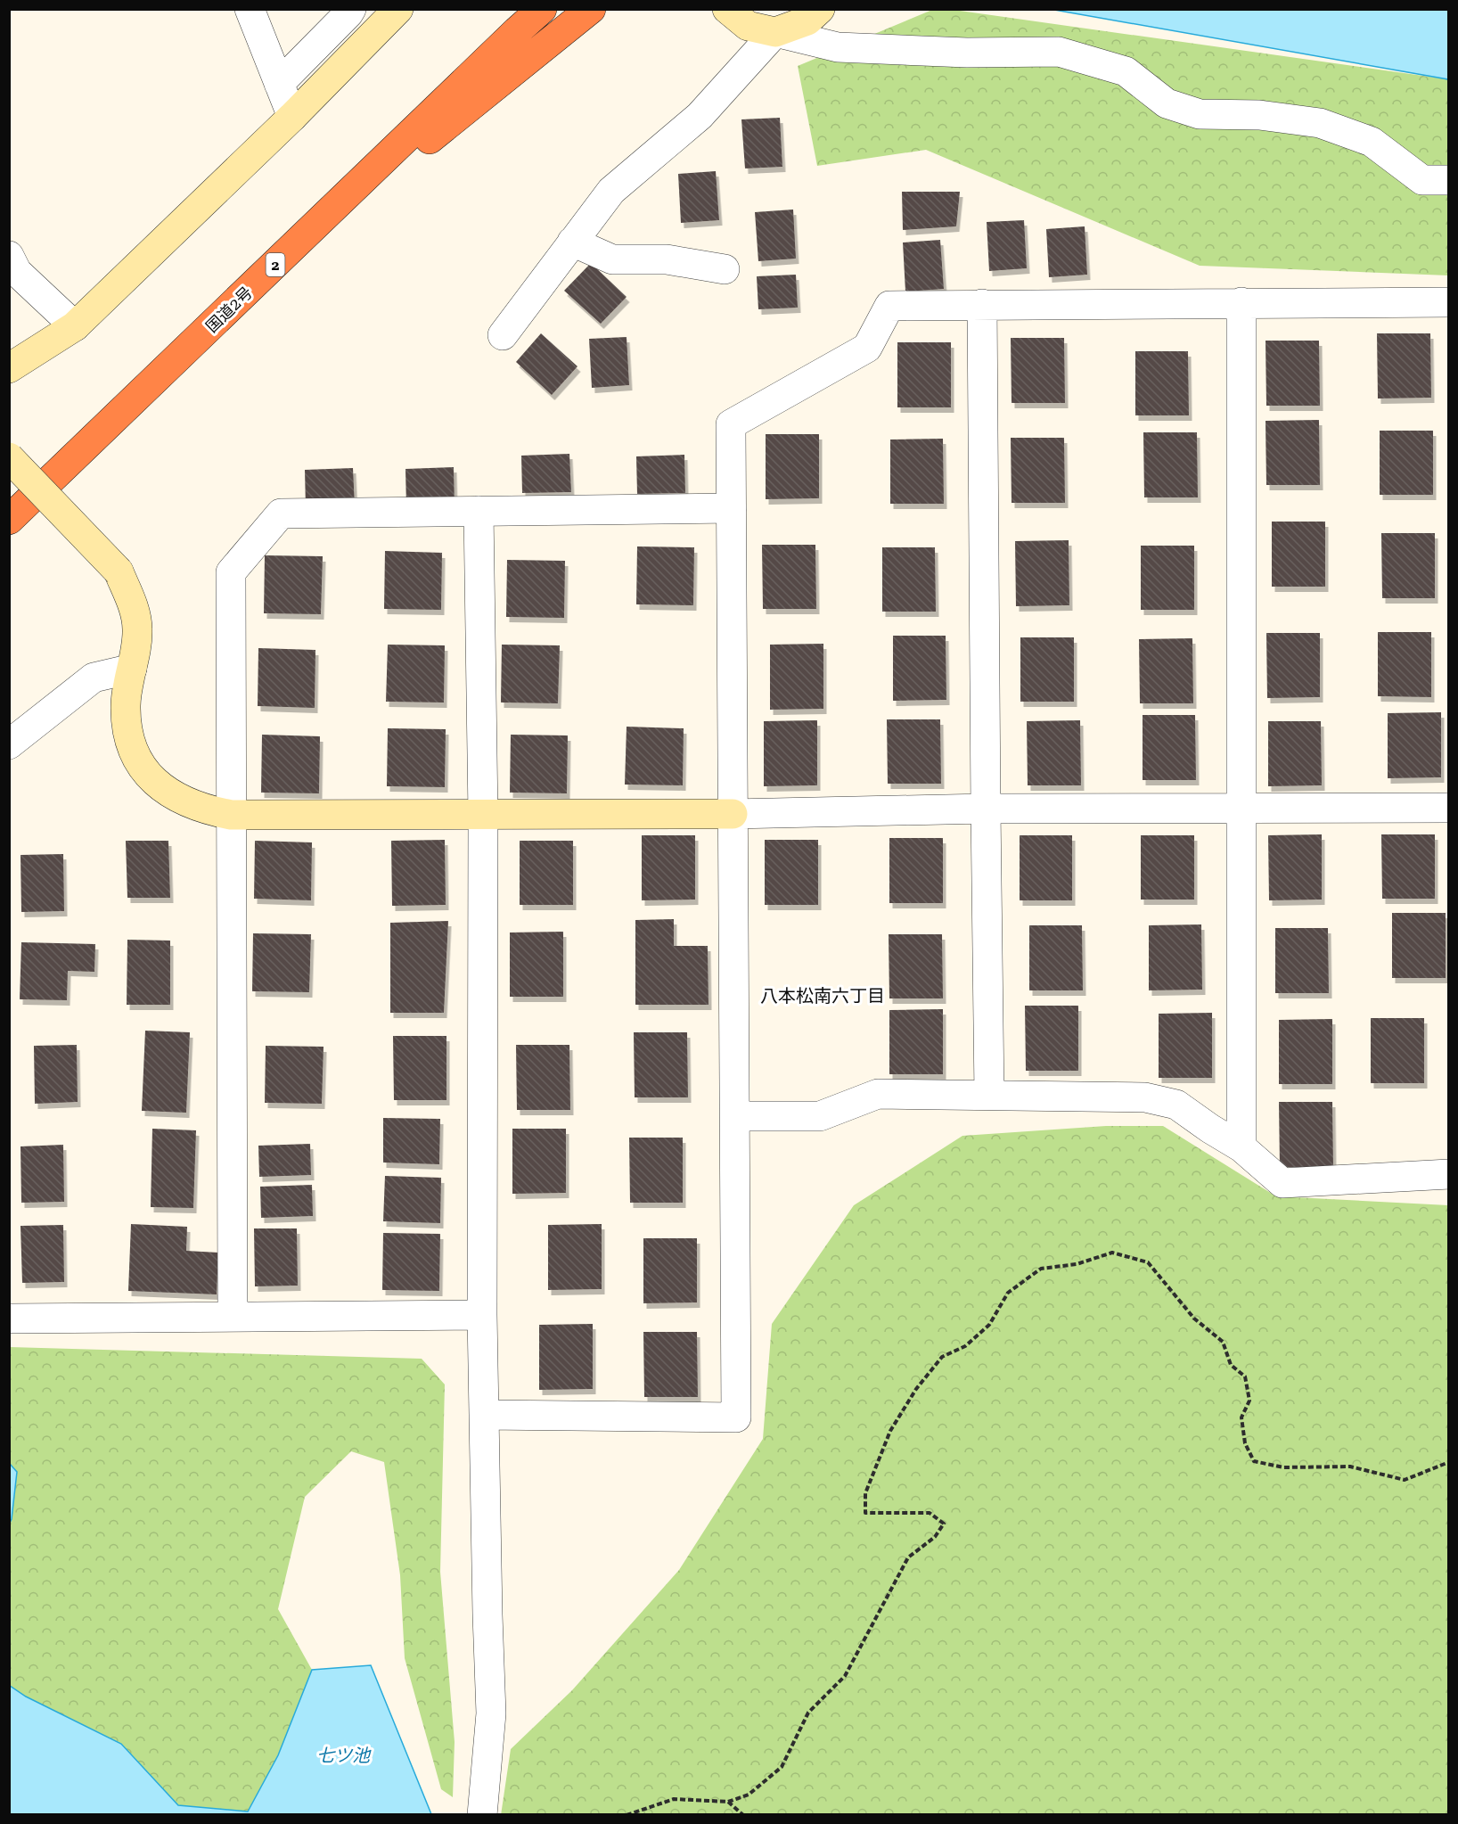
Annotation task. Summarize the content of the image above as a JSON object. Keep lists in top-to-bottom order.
{
  "streets": {
    "highway": ["2", "国道2号"]
  },
  "districts": ["八本松南六丁目"],
  "water": ["七ツ池"]
}
